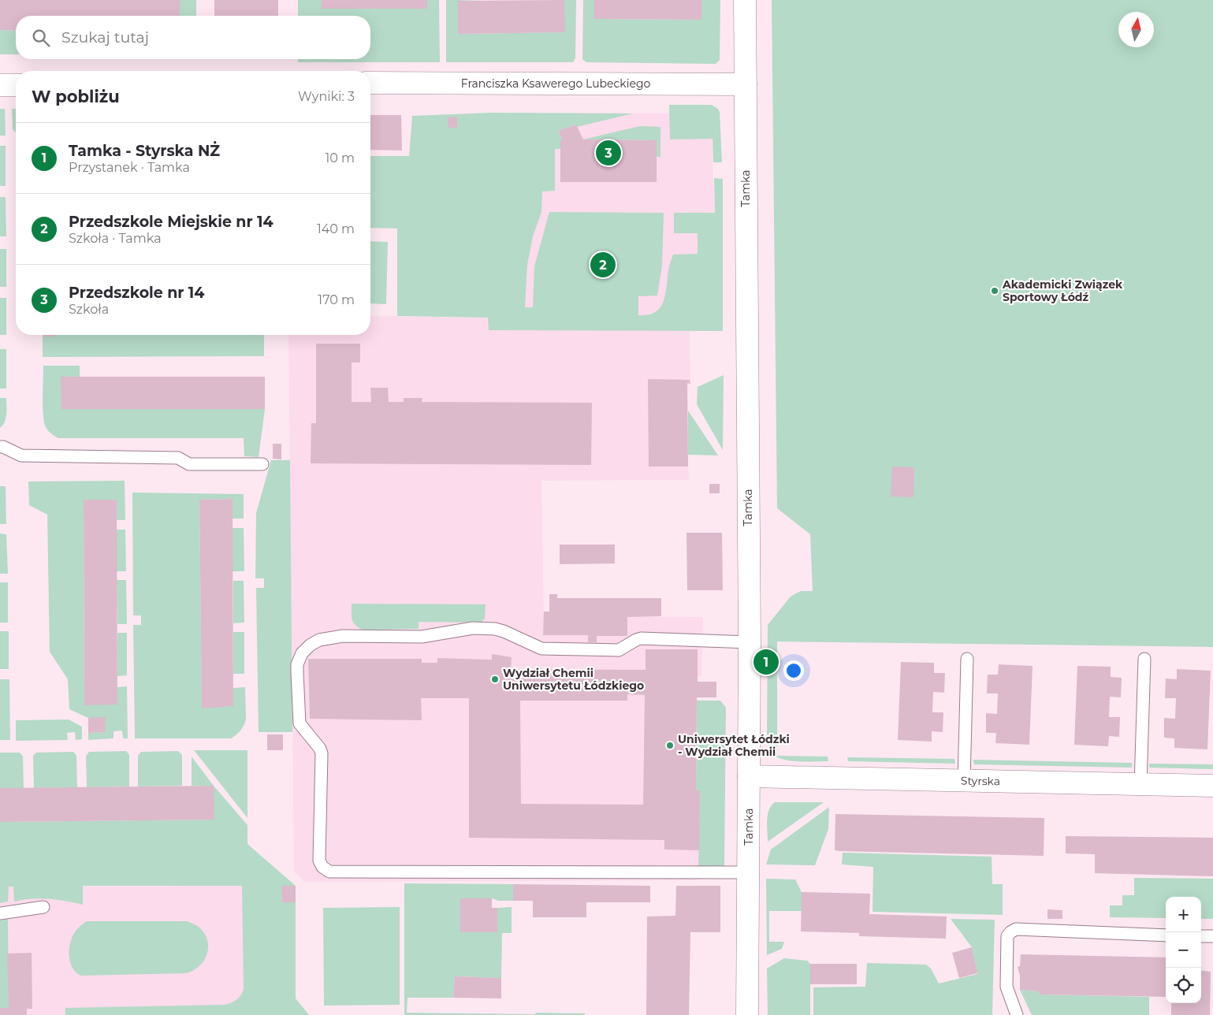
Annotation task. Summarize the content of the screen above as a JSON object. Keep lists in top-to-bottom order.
{
  "streets": {
    "street": ["Franciszka Ksawerego Lubeckiego", "Tamka", "Styrska"]
  },
  "crossings": [
    ["Franciszka Ksawerego Lubeckiego", "Tamka"],
    ["Tamka", "Styrska"]
  ],
  "places": ["Akademicki Związek Sportowy Łódź", "Wydział Chemii Uniwersytetu Łódzkiego", "Uniwersytet Łódzki - Wydział Chemii"],
  "north": "top",
  "page": {
    "search": "Szukaj tutaj",
    "heading": ["W pobliżu", "Wyniki: 3"],
    "list": [
      {
        "mark": "1",
        "name": "Tamka - Styrska NŻ",
        "note": "Przystanek · Tamka",
        "value": "10 m"
      },
      {
        "mark": "2",
        "name": "Przedszkole Miejskie nr 14",
        "note": "Szkoła · Tamka",
        "value": "140 m"
      },
      {
        "mark": "3",
        "name": "Przedszkole nr 14",
        "note": "Szkoła",
        "value": "170 m"
      }
    ],
    "pins": ["3", "2", "1"],
    "map_buttons": ["+", "−"]
  }
}
